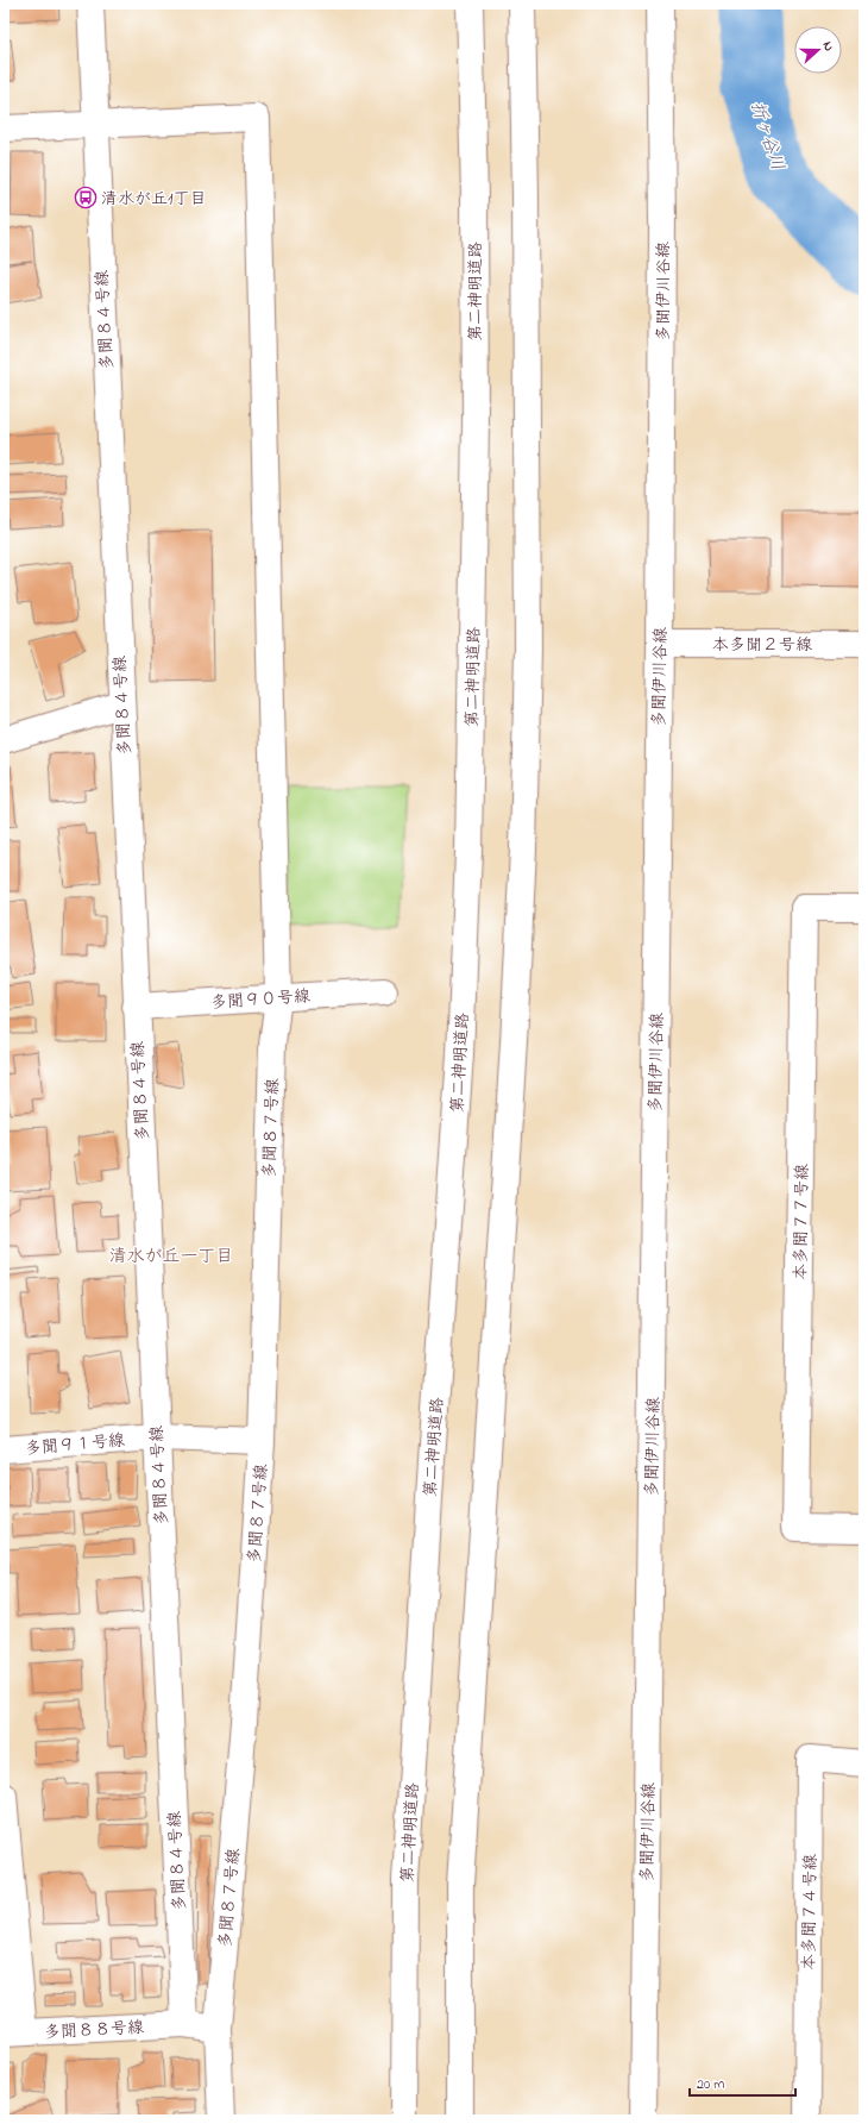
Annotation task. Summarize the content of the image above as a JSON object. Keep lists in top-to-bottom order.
{
  "streets": {
    "main road": [
      "第二神明道路",
      "多聞伊川谷線",
      "多聞８４号線",
      "本多聞２号線",
      "多聞９０号線",
      "多聞８７号線",
      "本多聞７７号線",
      "多聞９１号線",
      "本多聞７４号線",
      "多聞８８号線"
    ]
  },
  "crossings": [
    ["多聞伊川谷線", "本多聞２号線"],
    ["多聞８４号線", "多聞９０号線"],
    ["多聞８４号線", "多聞８７号線"],
    ["多聞８４号線", "多聞９１号線"],
    ["多聞８４号線", "多聞８８号線"],
    ["多聞９０号線", "多聞８７号線"],
    ["多聞８７号線", "多聞９１号線"]
  ],
  "districts": ["清水が丘一丁目"],
  "water": ["折ヶ谷川"],
  "places": {
    "bus stop": ["清水が丘1丁目"]
  },
  "scale_bar": "20 m",
  "north": "right"
}
